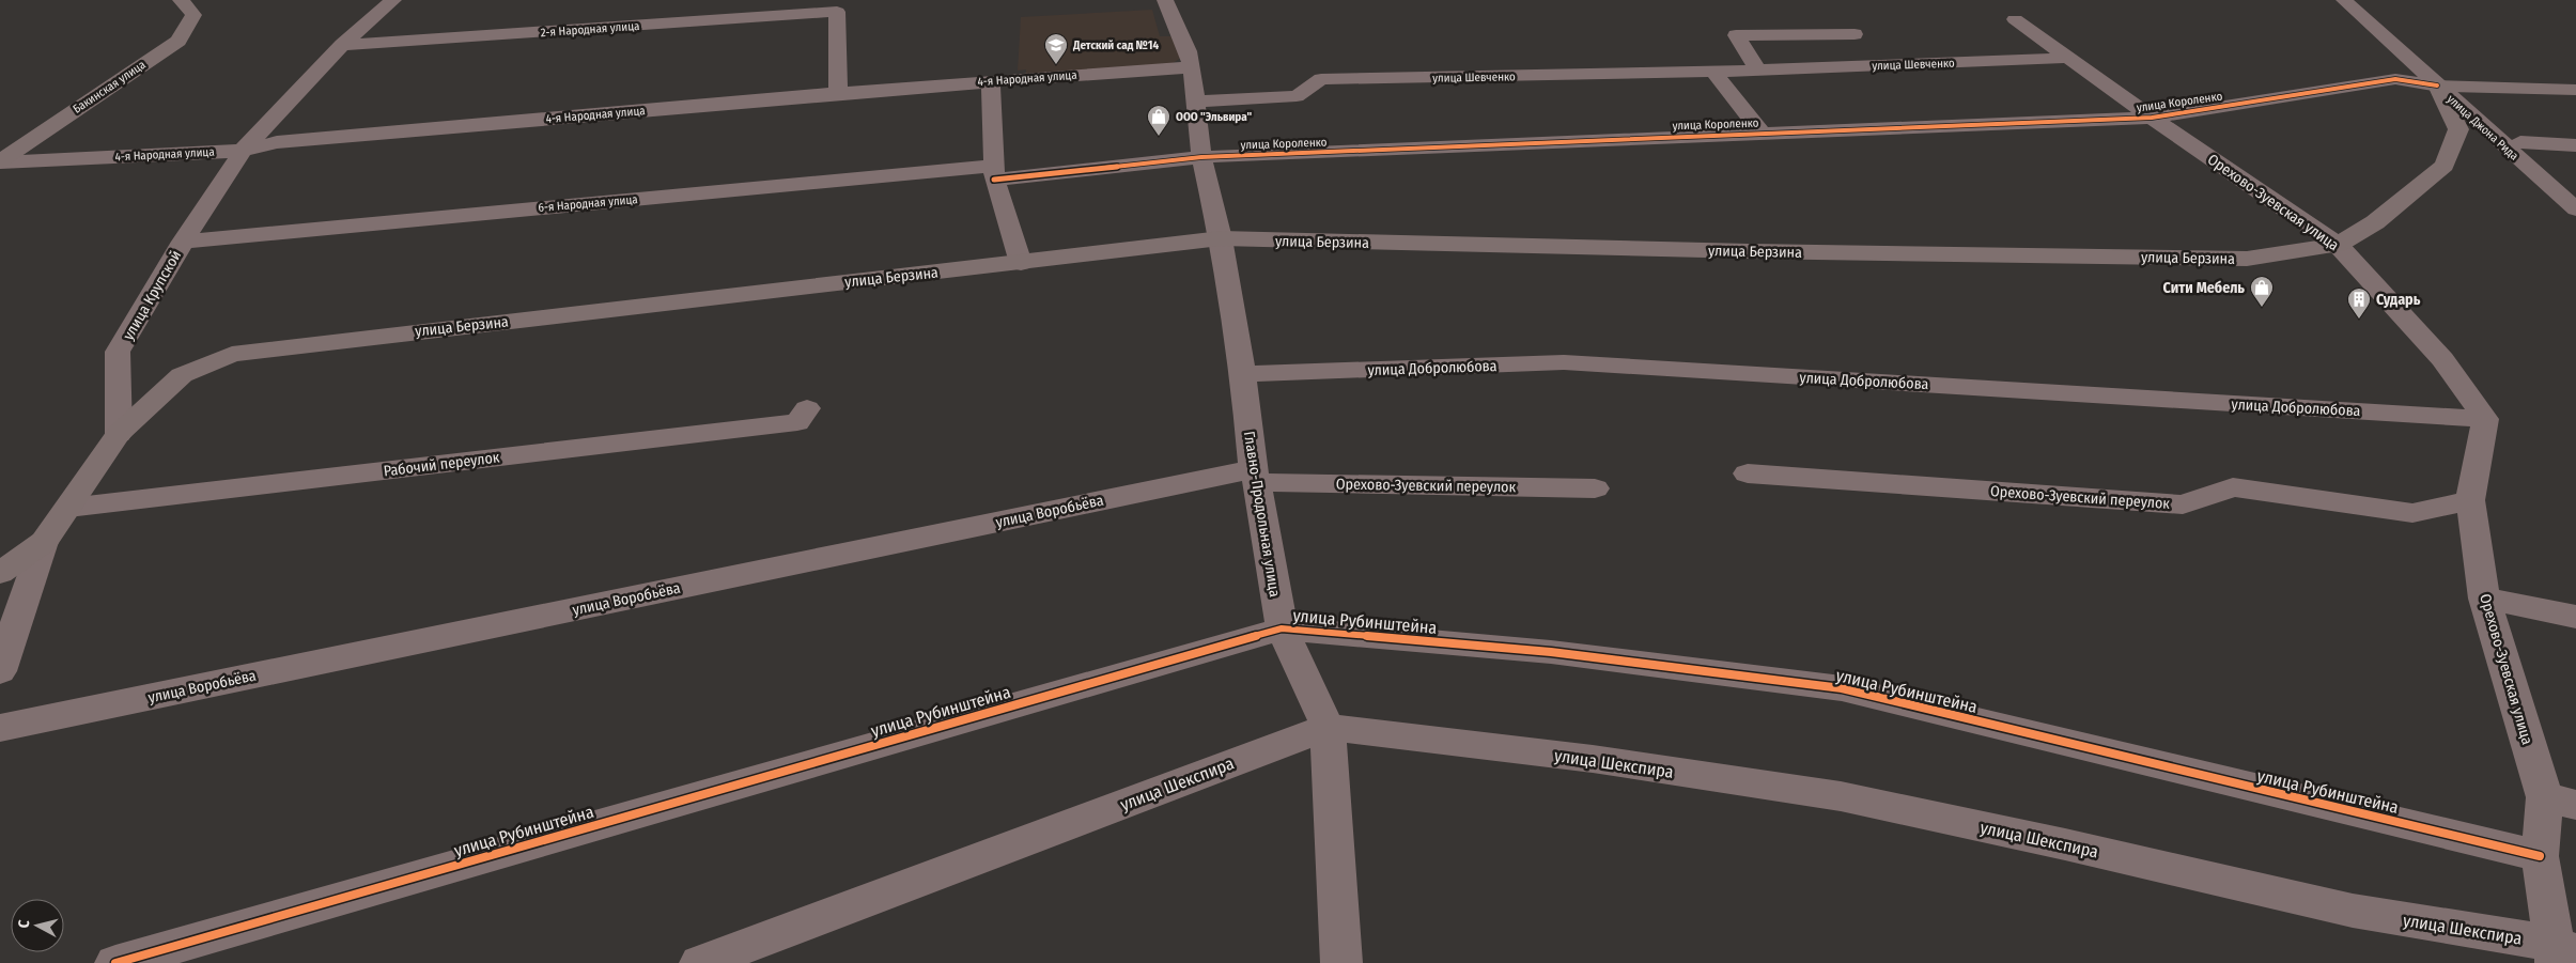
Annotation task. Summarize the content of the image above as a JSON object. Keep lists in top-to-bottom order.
{
  "streets": {
    "main road": ["Бакинская улица", "улица Короленко", "улица Берзина"],
    "street": [
      "2-я Народная улица",
      "улица Шевченко",
      "4-я Народная улица",
      "улица Джона Рида",
      "Орехово-Зуевская улица",
      "6-я Народная улица",
      "улица Крупской",
      "улица Добролюбова",
      "Рабочий переулок",
      "Орехово-Зуевский переулок",
      "улица Воробьёва",
      "Главно-Продольная улица",
      "улица Рубинштейна",
      "улица Шекспира"
    ]
  },
  "crossings": [
    ["2-я Народная улица", "4-я Народная улица"],
    ["2-я Народная улица", "улица Крупской"],
    ["улица Шевченко", "Орехово-Зуевская улица"],
    ["улица Шевченко", "Главно-Продольная улица"],
    ["4-я Народная улица", "Бакинская улица"],
    ["4-я Народная улица", "улица Крупской"],
    ["4-я Народная улица", "Главно-Продольная улица"],
    ["улица Короленко", "улица Джона Рида"],
    ["улица Короленко", "Орехово-Зуевская улица"],
    ["улица Короленко", "6-я Народная улица"],
    ["улица Короленко", "улица Берзина"],
    ["улица Короленко", "Главно-Продольная улица"],
    ["улица Джона Рида", "улица Берзина"],
    ["Орехово-Зуевская улица", "улица Берзина"],
    ["Орехово-Зуевская улица", "улица Добролюбова"],
    ["Орехово-Зуевская улица", "Орехово-Зуевский переулок"],
    ["Орехово-Зуевская улица", "улица Рубинштейна"],
    ["Орехово-Зуевская улица", "улица Шекспира"],
    ["6-я Народная улица", "улица Крупской"],
    ["улица Берзина", "улица Крупской"],
    ["улица Берзина", "Главно-Продольная улица"],
    ["улица Добролюбова", "Главно-Продольная улица"],
    ["Орехово-Зуевский переулок", "улица Воробьёва"],
    ["Орехово-Зуевский переулок", "Главно-Продольная улица"],
    ["улица Воробьёва", "Главно-Продольная улица"],
    ["Главно-Продольная улица", "улица Рубинштейна"],
    ["Главно-Продольная улица", "улица Шекспира"]
  ],
  "places": {
    "school or university": ["Детский сад №14"],
    "shop": ["ООО \"Эльвира\"", "Сити Мебель"],
    "building": ["Сударь"]
  },
  "north": "left"
}
